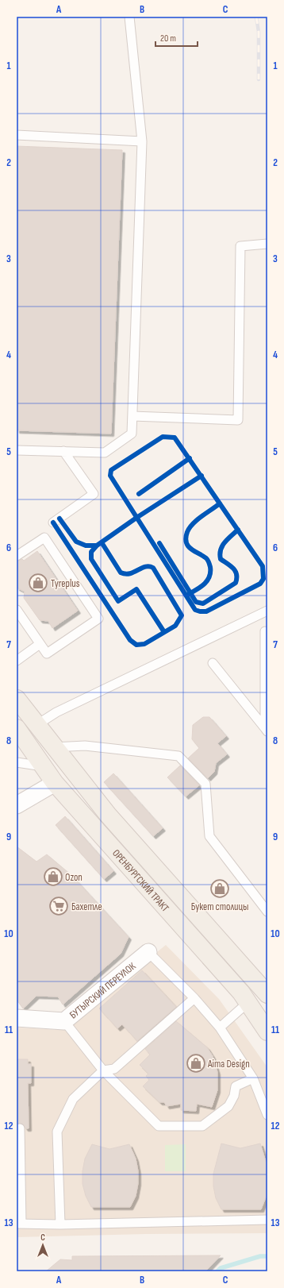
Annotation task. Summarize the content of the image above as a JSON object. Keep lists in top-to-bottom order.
{
  "streets": {
    "main road": ["ОРЕНБУРГСКИЙ ТРАКТ"],
    "street": ["БУТЫРСКИЙ ПЕРЕУЛОК"]
  },
  "places": {
    "shop": [
      "Tyreplus",
      "Ozon",
      "Букет столицы",
      "Aima Design"
    ],
    "supermarket": ["Бахетле"]
  },
  "scale_bar": "20 m",
  "north": "top",
  "grid": {
    "columns": ["A", "B", "C"],
    "rows": [
      "1",
      "2",
      "3",
      "4",
      "5",
      "6",
      "7",
      "8",
      "9",
      "10",
      "11",
      "12",
      "13"
    ]
  }
}
